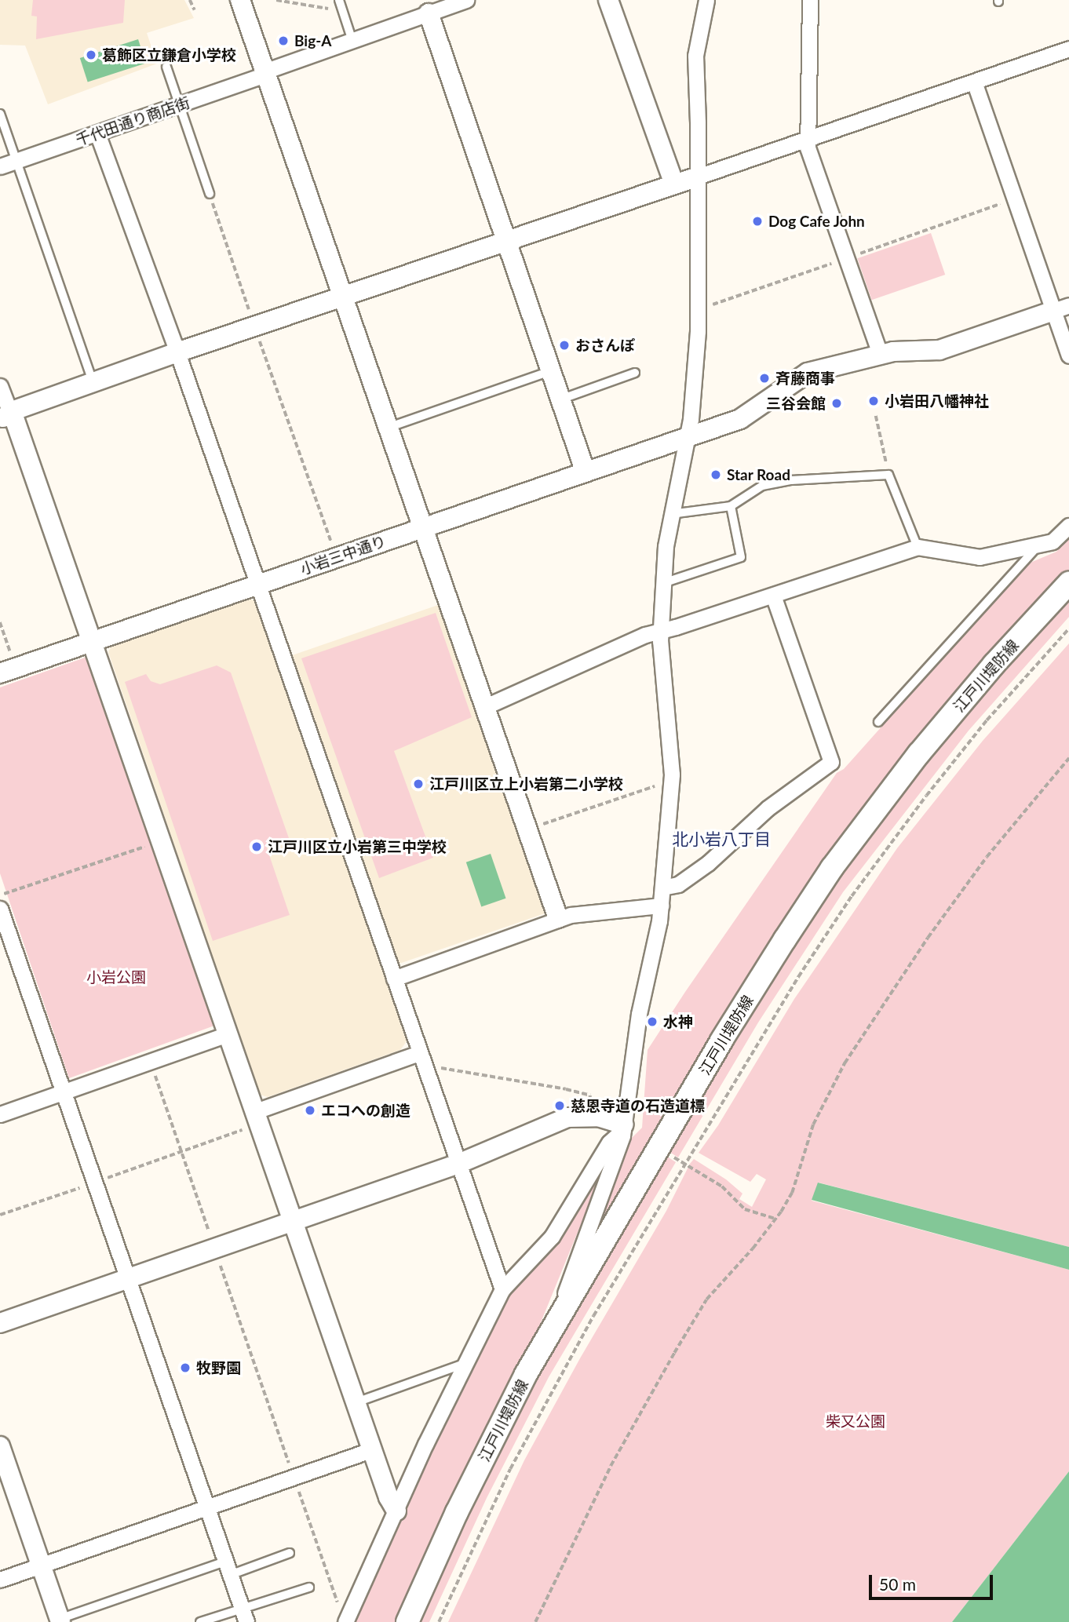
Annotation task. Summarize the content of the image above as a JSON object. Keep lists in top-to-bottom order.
{
  "streets": {
    "main road": ["江戸川堤防線"],
    "street": ["千代田通り商店街", "小岩三中通り"]
  },
  "districts": ["北小岩八丁目"],
  "parks": ["小岩公園", "柴又公園"],
  "places": [
    "Big-A",
    "葛飾区立鎌倉小学校",
    "Dog Cafe John",
    "おさんぽ",
    "斉藤商事",
    "小岩田八幡神社",
    "三谷会館",
    "Star Road",
    "江戸川区立上小岩第二小学校",
    "江戸川区立小岩第三中学校",
    "水神",
    "慈恩寺道の石造道標",
    "エコへの創造",
    "牧野園"
  ],
  "scale_bar": "50 m"
}
